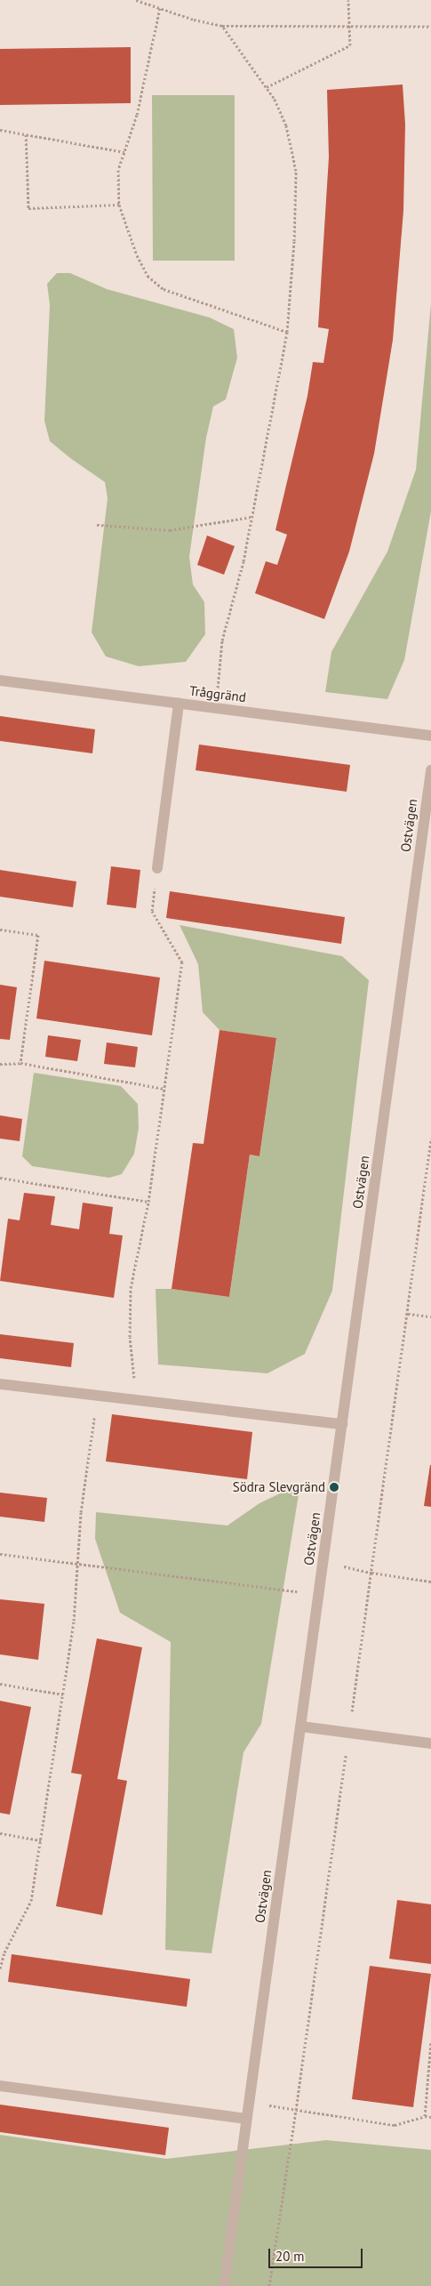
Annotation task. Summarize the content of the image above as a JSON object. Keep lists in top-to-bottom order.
{
  "streets": {
    "street": ["Tråggränd", "Ostvägen"]
  },
  "places": ["Södra Slevgränd"],
  "scale_bar": "20 m"
}
